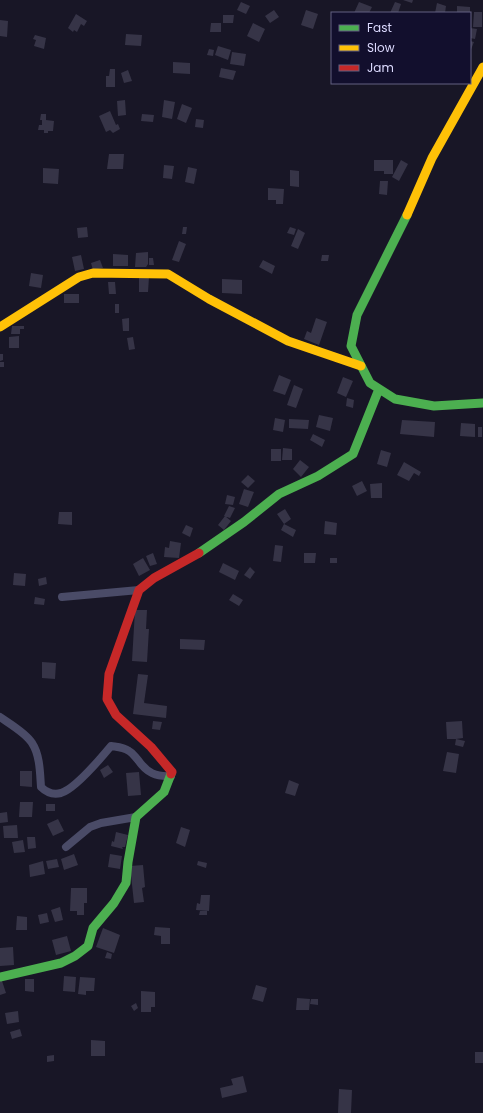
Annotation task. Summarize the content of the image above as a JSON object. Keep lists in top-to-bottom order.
{
  "legend": ["Fast", "Slow", "Jam"]
}
